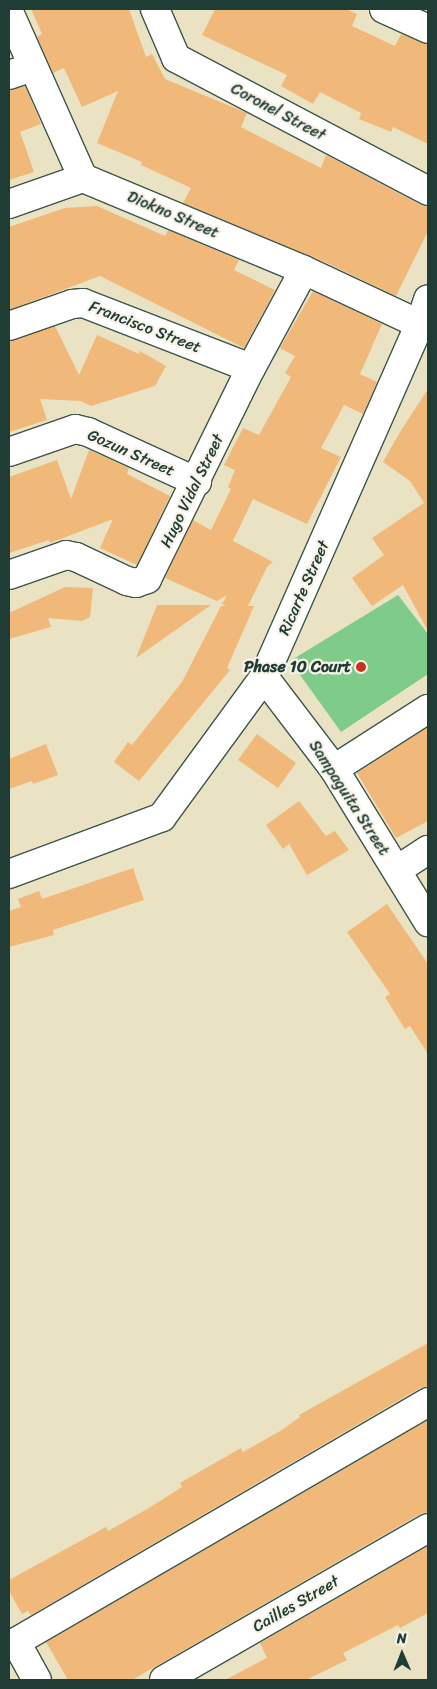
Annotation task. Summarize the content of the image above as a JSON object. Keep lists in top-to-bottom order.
{
  "streets": {
    "street": [
      "Coronel Street",
      "Diokno Street",
      "Francisco Street",
      "Gozun Street",
      "Hugo Vidal Street",
      "Ricarte Street",
      "Sampaguita Street",
      "Cailles Street"
    ]
  },
  "crossings": [
    ["Diokno Street", "Hugo Vidal Street"],
    ["Diokno Street", "Ricarte Street"],
    ["Francisco Street", "Hugo Vidal Street"],
    ["Gozun Street", "Hugo Vidal Street"],
    ["Ricarte Street", "Sampaguita Street"]
  ],
  "places": ["Phase 10 Court"],
  "north": "top"
}
